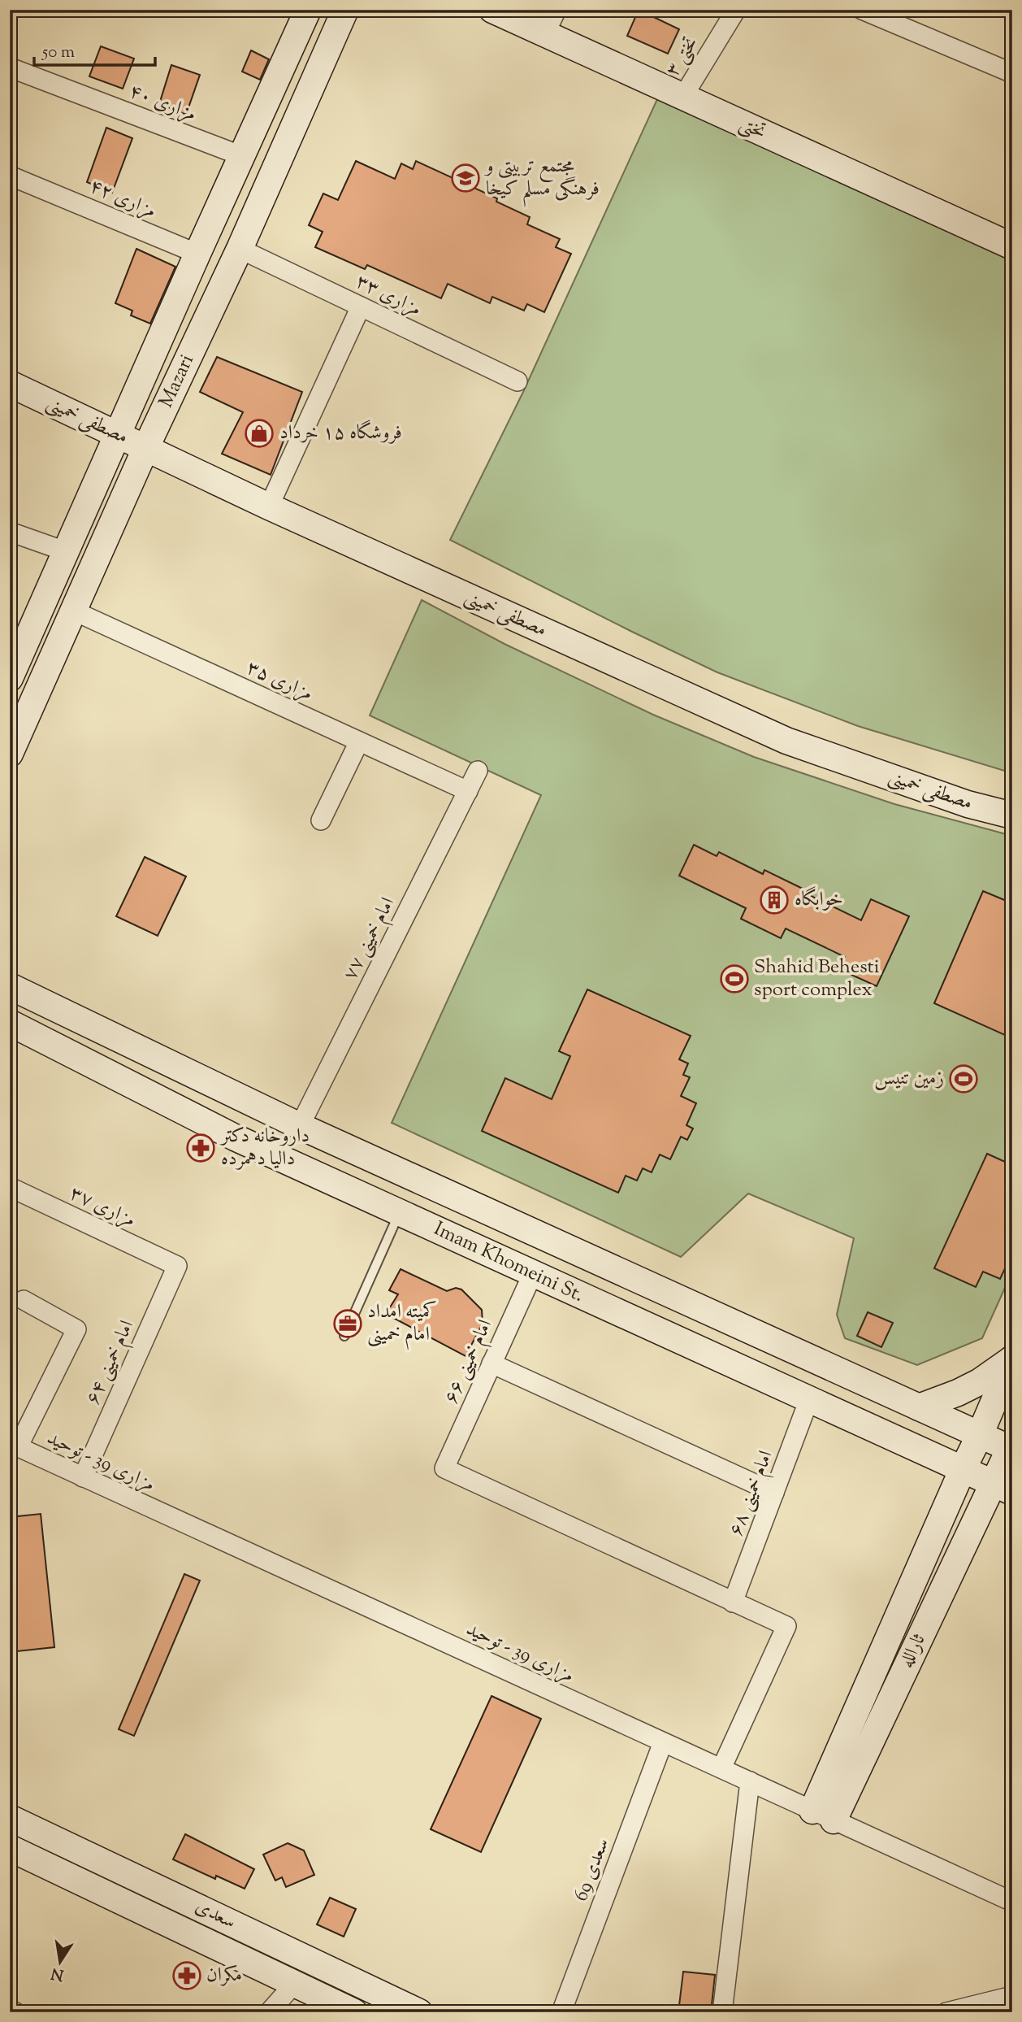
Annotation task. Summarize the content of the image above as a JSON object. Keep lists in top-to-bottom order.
{
  "streets": {
    "main road": [
      "تختی",
      "Mazari",
      "مصطفی خمینی",
      "Imam Khomeini St.",
      "ثارالله",
      "سعدی"
    ],
    "street": [
      "تختی ۳",
      "مزاری ۴۰",
      "مزاری ۴۲",
      "مزاری ۳۳",
      "مزاری ۳۵",
      "امام خمینی ۷۷",
      "مزاری ۳۷",
      "امام خمینی ۶۶",
      "امام خمینی ۶۴",
      "مزاری 39 - توحید",
      "امام خمینی ۶۸",
      "سعدی 69"
    ]
  },
  "crossings": [
    ["تختی ۳", "تختی"],
    ["مزاری ۴۰", "Mazari"],
    ["مزاری ۴۲", "Mazari"],
    ["مزاری ۳۳", "Mazari"],
    ["Mazari", "مصطفی خمینی"],
    ["Mazari", "مزاری ۳۵"],
    ["مزاری ۳۵", "امام خمینی ۷۷"],
    ["امام خمینی ۷۷", "Imam Khomeini St."],
    ["مزاری ۳۷", "امام خمینی ۶۴"],
    ["Imam Khomeini St.", "امام خمینی ۶۶"],
    ["Imam Khomeini St.", "امام خمینی ۶۸"],
    ["Imam Khomeini St.", "ثارالله"],
    ["امام خمینی ۶۶", "امام خمینی ۶۸"],
    ["امام خمینی ۶۴", "مزاری 39 - توحید"],
    ["مزاری 39 - توحید", "ثارالله"],
    ["مزاری 39 - توحید", "سعدی 69"]
  ],
  "places": {
    "school or university": ["مجتمع تربیتی و فرهنگی مسلم کیخا"],
    "shop": ["فروشگاه ۱۵ خرداد"],
    "building": ["خوابگاه"],
    "sports": ["Shahid Behesti sport complex", "زمین تنیس"],
    "pharmacy": ["داروخانه دکتر دالیا دهمرده", "مکران"],
    "office": ["کمیته امداد امام خمینی"]
  },
  "scale_bar": "50 m",
  "north": "bottom"
}
